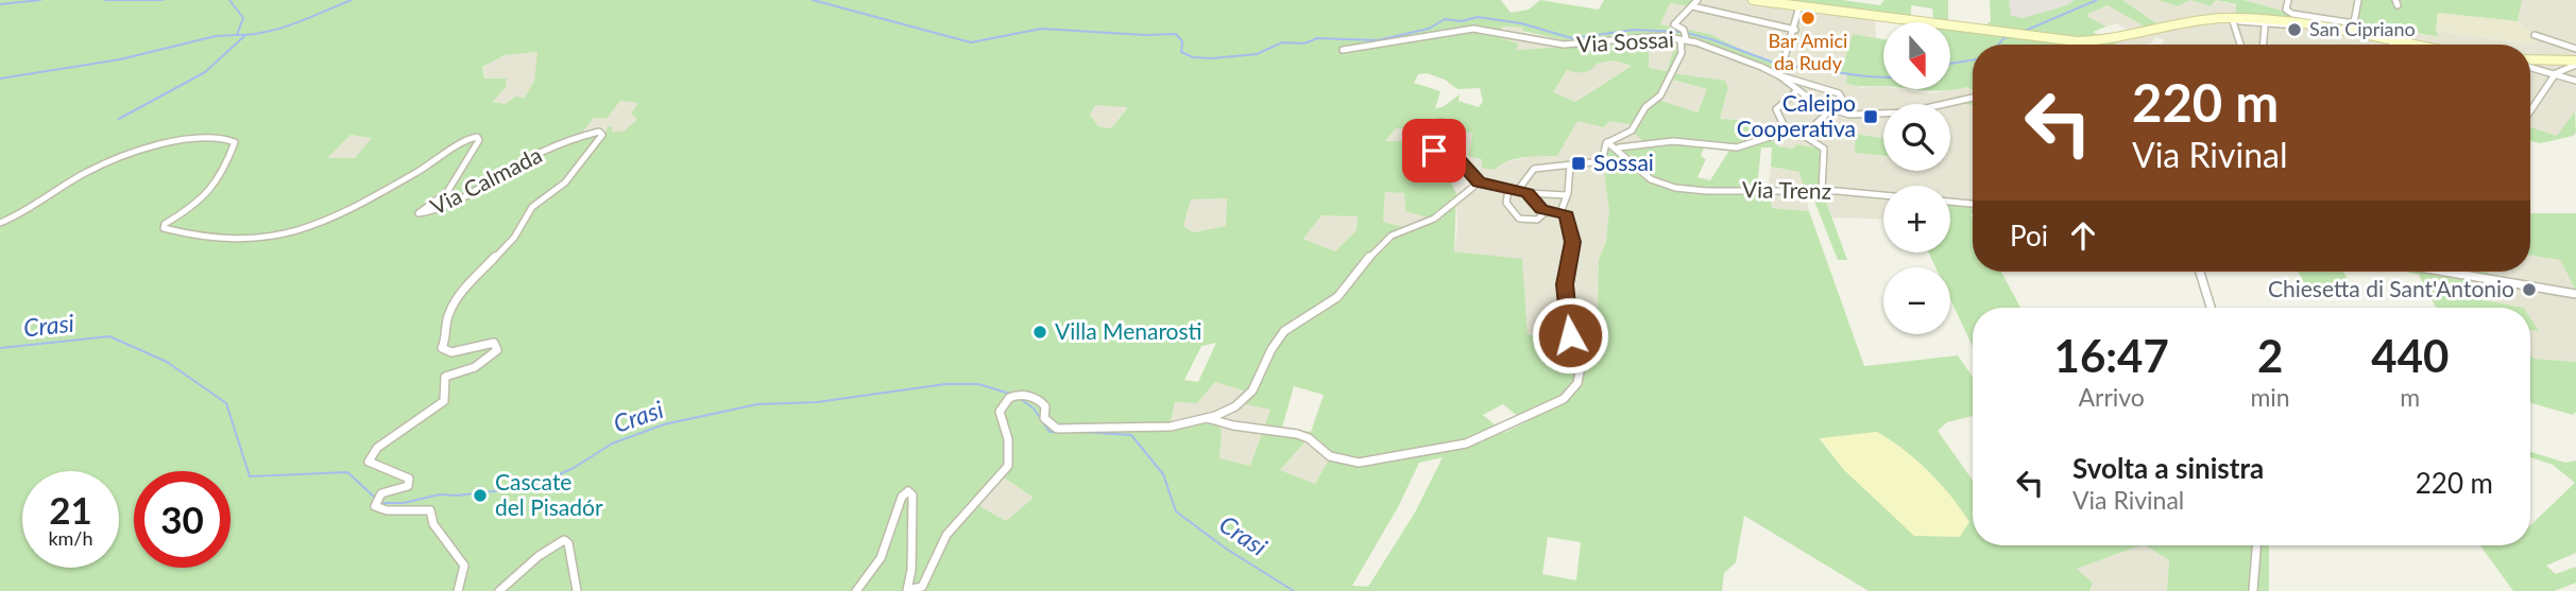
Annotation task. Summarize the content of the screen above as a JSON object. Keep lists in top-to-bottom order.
{
  "streets": {
    "street": ["Via Sossai", "Via Calmada", "Via Trenz"]
  },
  "crossings": [
    ["Via Sossai", "Via Trenz"]
  ],
  "water": ["Crasi"],
  "places": {
    "other": [
      "Bar Amici da Rudy",
      "San Cipriano",
      "Chiesetta di Sant'Antonio",
      "Villa Menarosti",
      "Cascate del Pisadór"
    ],
    "transit": ["Caleipo Cooperativa", "Sossai"]
  },
  "north": "bottom",
  "page": {
    "map_buttons": ["+", "−"],
    "turn": ["220 m", "Via Rivinal"],
    "then": "Poi",
    "eta": [
      "16:47",
      "Arrivo",
      "2",
      "min",
      "440",
      "m"
    ],
    "list": [
      {
        "name": "Svolta a sinistra",
        "note": "Via Rivinal",
        "value": "220 m"
      }
    ],
    "speed": "21 km/h",
    "limit": "30"
  }
}
